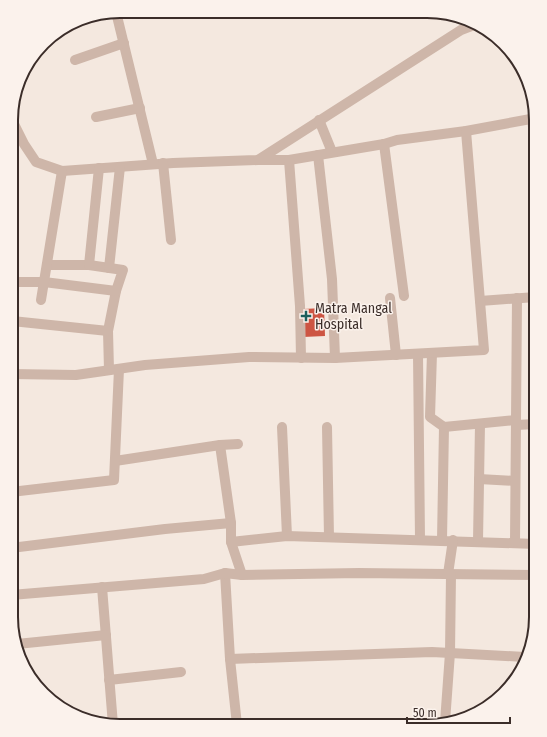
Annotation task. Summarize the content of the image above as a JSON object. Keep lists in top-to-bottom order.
{
  "places": {
    "health": ["Matra Mangal Hospital"]
  },
  "scale_bar": "50 m"
}
